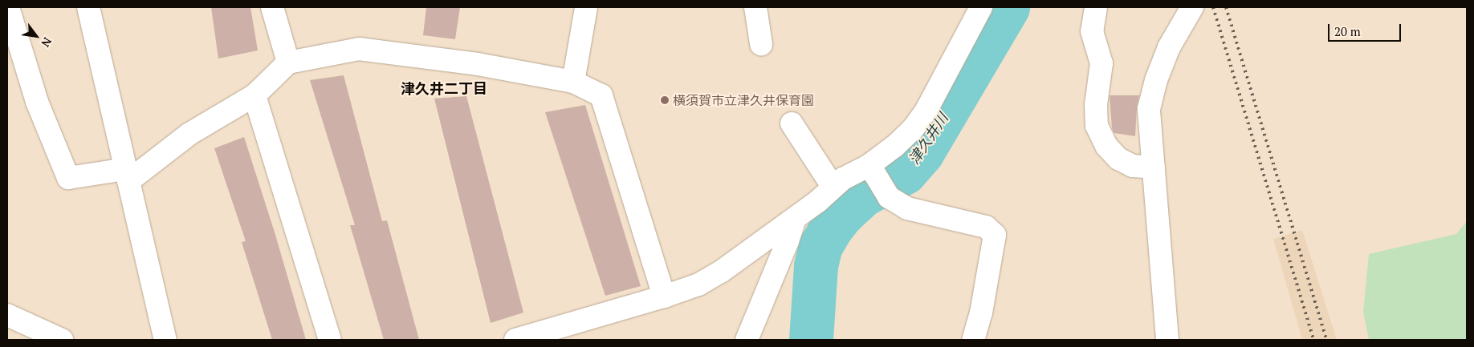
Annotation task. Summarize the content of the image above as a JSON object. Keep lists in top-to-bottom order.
{
  "districts": ["津久井二丁目"],
  "water": ["津久井川"],
  "places": ["横須賀市立津久井保育園"],
  "scale_bar": "20 m",
  "north": "bottom right"
}
